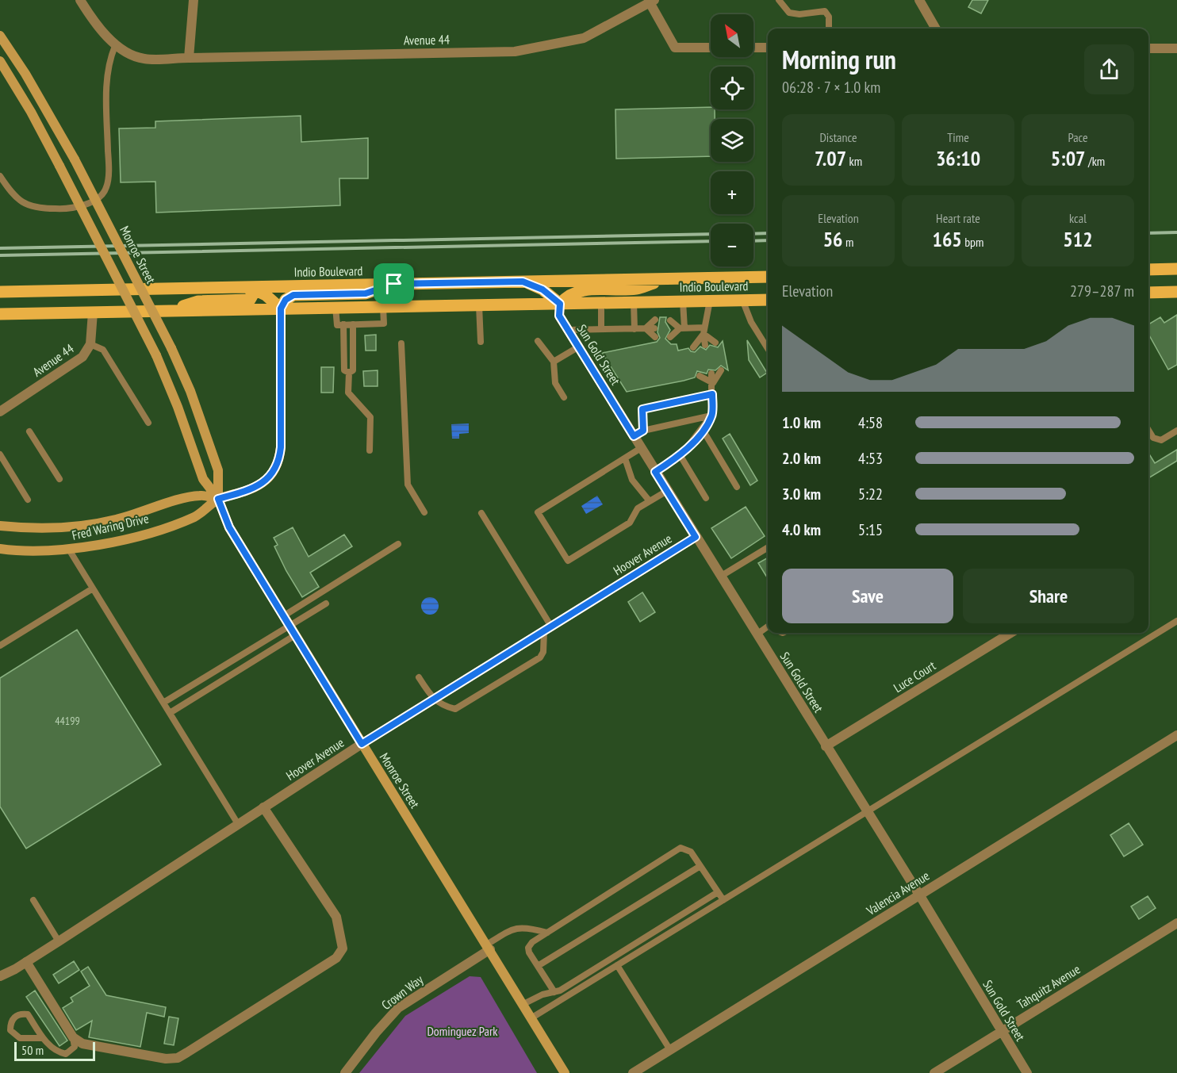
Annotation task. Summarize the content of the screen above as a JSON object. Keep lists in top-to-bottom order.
{
  "streets": {
    "main road": ["Monroe Street", "Indio Boulevard", "Fred Waring Drive"],
    "street": [
      "Avenue 44",
      "Sun Gold Street",
      "Hoover Avenue",
      "Luce Court",
      "Valencia Avenue",
      "Tahquitz Avenue",
      "Crown Way"
    ]
  },
  "crossings": [
    ["Avenue 44", "Indio Boulevard"],
    ["Monroe Street", "Fred Waring Drive"],
    ["Monroe Street", "Hoover Avenue"],
    ["Monroe Street", "Crown Way"],
    ["Indio Boulevard", "Sun Gold Street"],
    ["Indio Boulevard", "Fred Waring Drive"],
    ["Sun Gold Street", "Hoover Avenue"],
    ["Sun Gold Street", "Luce Court"],
    ["Sun Gold Street", "Valencia Avenue"],
    ["Sun Gold Street", "Tahquitz Avenue"]
  ],
  "parks": ["Dominguez Park"],
  "house_numbers": ["44199"],
  "scale_bar": "50 m",
  "north": "top left",
  "page": {
    "map_buttons": ["+", "−"],
    "heading": ["Morning run", "06:28 · 7 × 1.0 km"],
    "stats": [
      ["Distance", "7.07 km"],
      ["Time", "36:10"],
      ["Pace", "5:07 /km"],
      ["Elevation", "56 m"],
      ["Heart rate", "165 bpm"],
      ["kcal", "512"]
    ],
    "chart": ["Elevation", "279–287 m"],
    "list": [
      {
        "name": "1.0 km",
        "note": "4:58"
      },
      {
        "name": "2.0 km",
        "note": "4:53"
      },
      {
        "name": "3.0 km",
        "note": "5:22"
      },
      {
        "name": "4.0 km",
        "note": "5:15"
      }
    ],
    "buttons": ["Save", "Share"],
    "scale": "50 m"
  }
}
